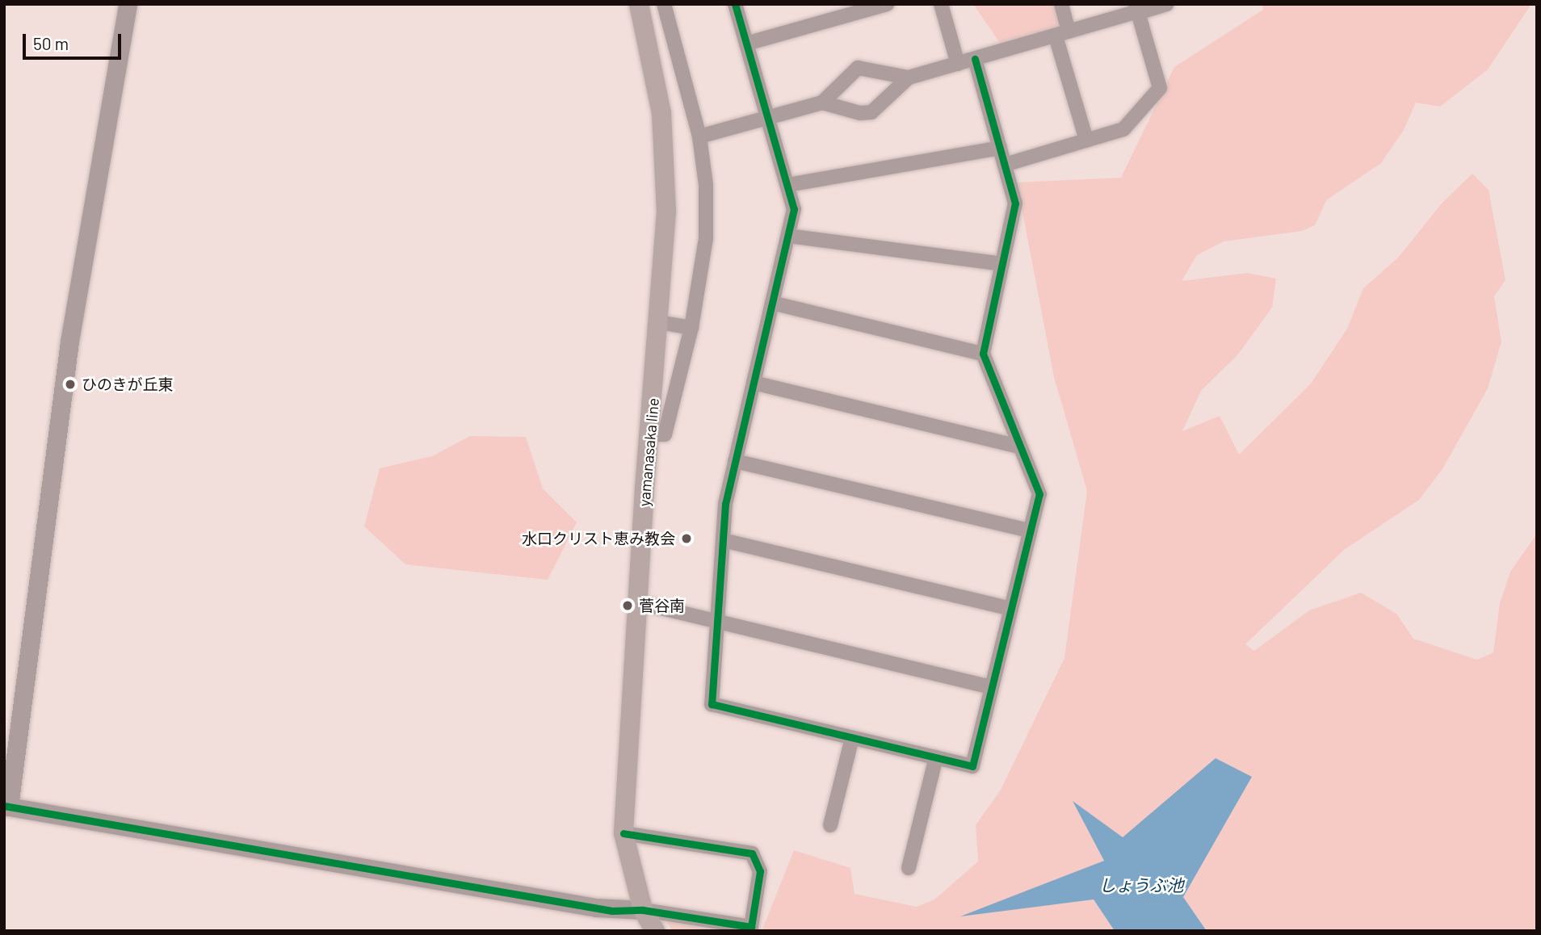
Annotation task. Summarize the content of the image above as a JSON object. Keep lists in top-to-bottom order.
{
  "streets": {
    "main road": ["yamanasaka line"]
  },
  "water": ["しょうぶ池"],
  "places": ["ひのきが丘東", "水口クリスト恵み教会", "菅谷南"],
  "scale_bar": "50 m"
}
